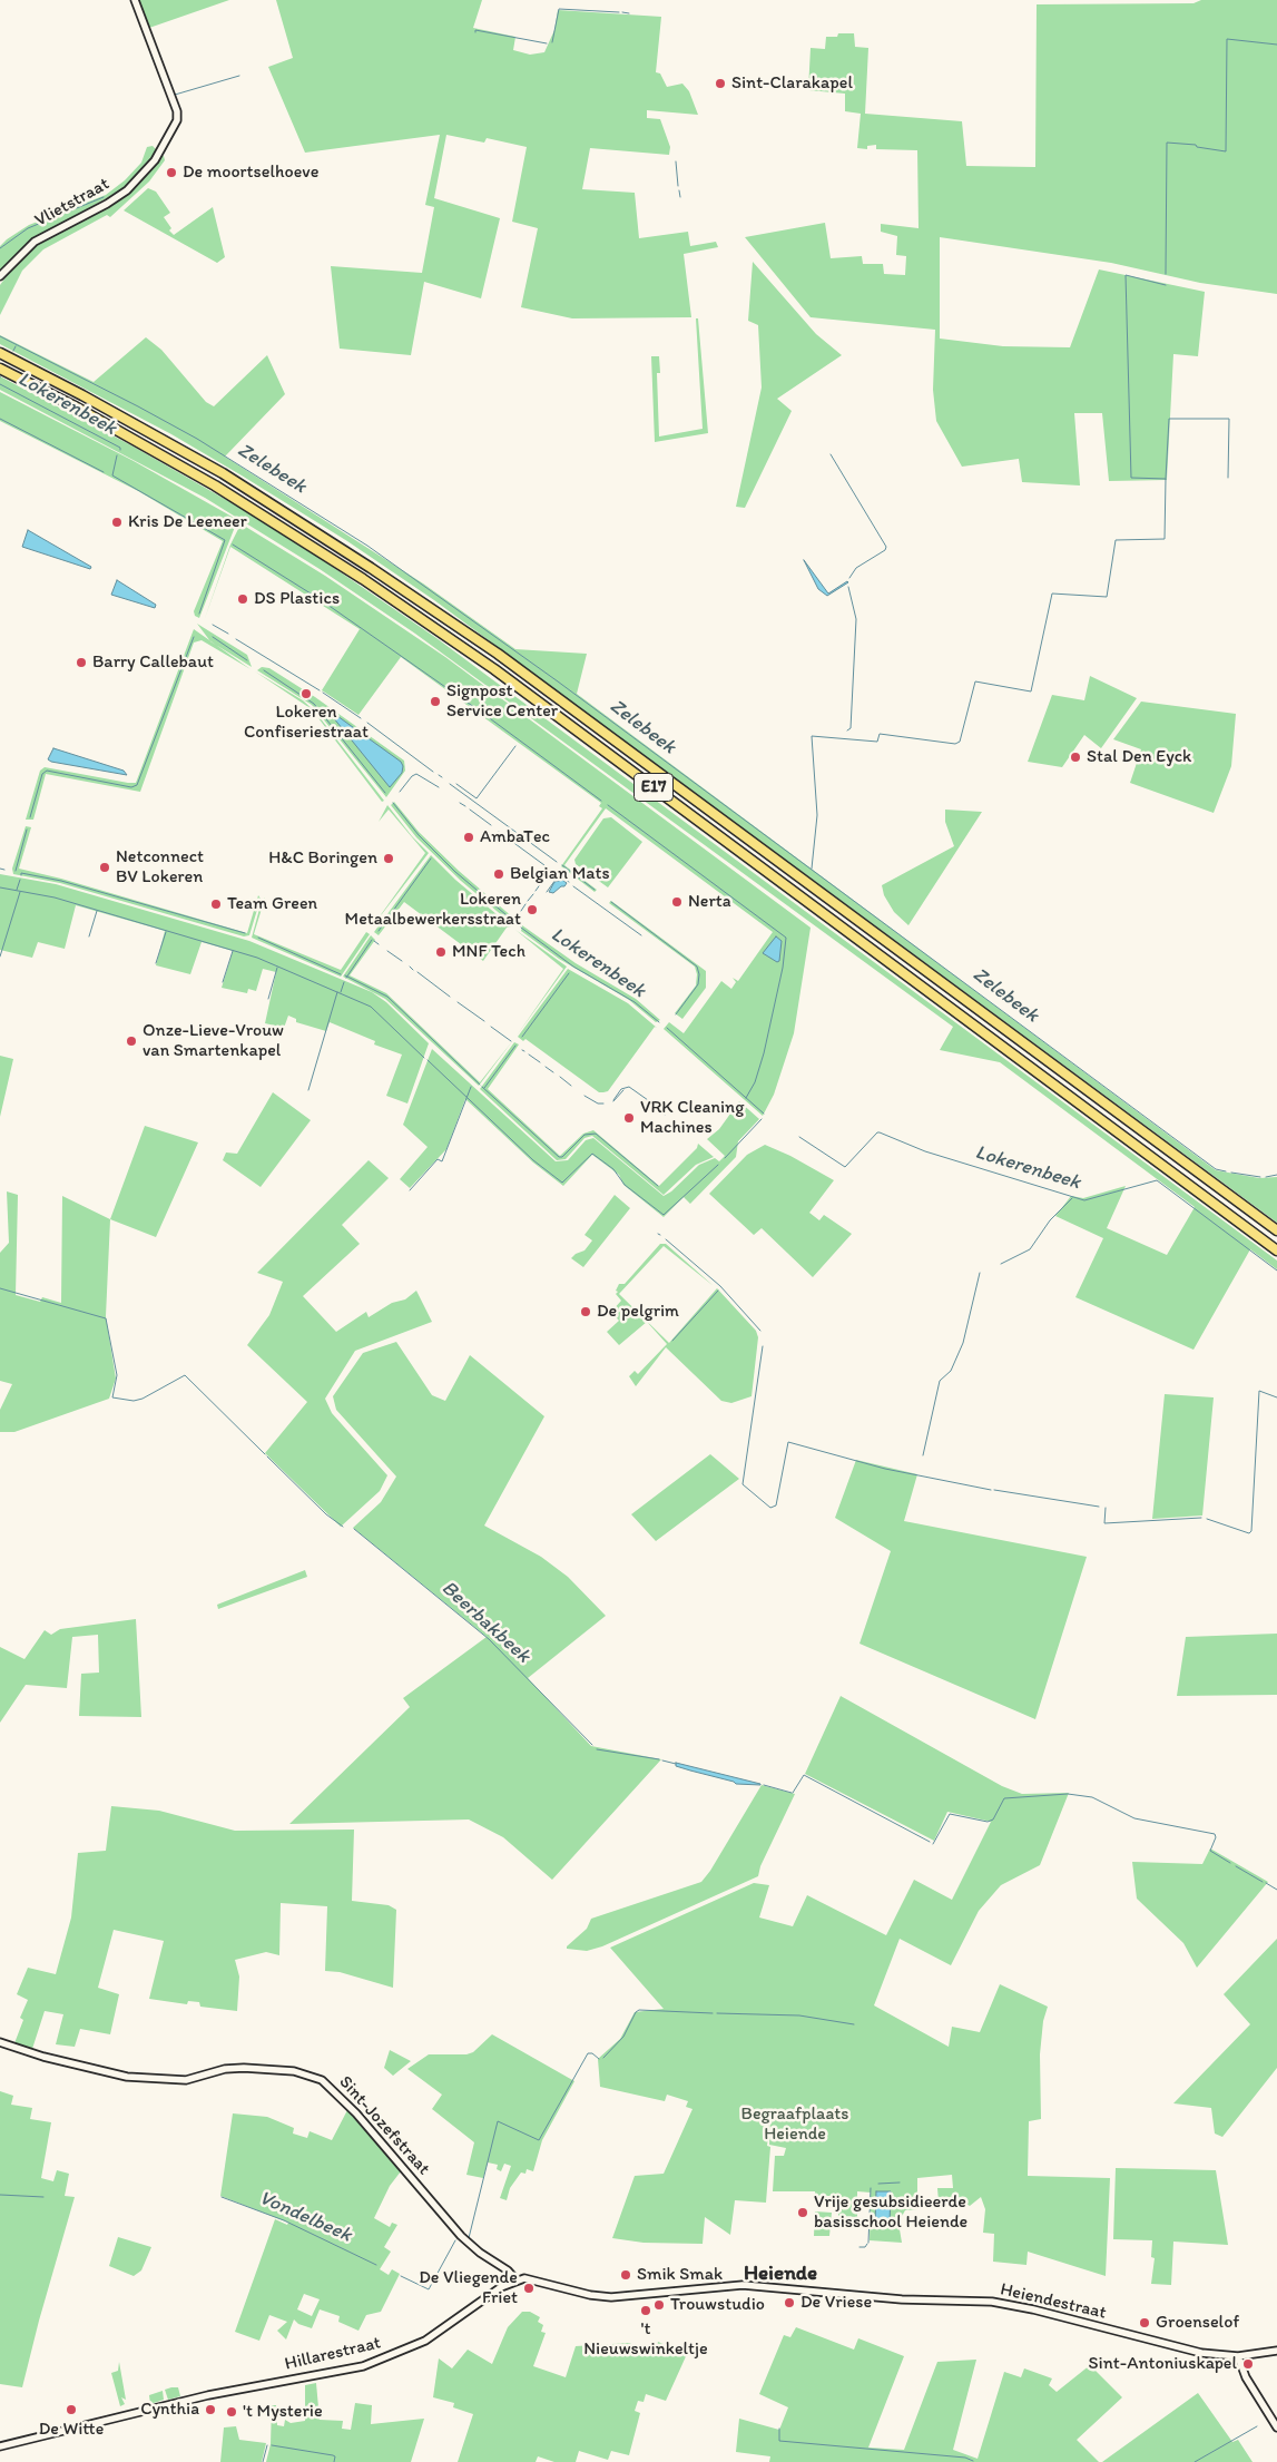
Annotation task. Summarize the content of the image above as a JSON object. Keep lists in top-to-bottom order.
{
  "streets": {
    "highway": ["E17"],
    "main road": [
      "Vlietstraat",
      "Sint-Jozefstraat",
      "Heiendestraat",
      "Hillarestraat"
    ]
  },
  "crossings": [
    ["Sint-Jozefstraat", "Heiendestraat"],
    ["Sint-Jozefstraat", "Hillarestraat"],
    ["Heiendestraat", "Hillarestraat"]
  ],
  "districts": ["Heiende"],
  "water": [
    "Lokerenbeek",
    "Zelebeek",
    "Beerbakbeek",
    "Vondelbeek"
  ],
  "parks": ["Begraafplaats Heiende"],
  "places": [
    "Sint-Clarakapel",
    "De moortselhoeve",
    "Kris De Leeneer",
    "DS Plastics",
    "Barry Callebaut",
    "Lokeren Confiseriestraat",
    "Signpost Service Center",
    "Stal Den Eyck",
    "AmbaTec",
    "H&C Boringen",
    "Netconnect BV Lokeren",
    "Belgian Mats",
    "Nerta",
    "Team Green",
    "Lokeren Metaalbewerkersstraat",
    "MNF Tech",
    "Onze-Lieve-Vrouw van Smartenkapel",
    "VRK Cleaning Machines",
    "De pelgrim",
    "Vrije gesubsidieerde basisschool Heiende",
    "Smik Smak",
    "De Vliegende Friet",
    "De Vriese",
    "Trouwstudio",
    "'t Nieuwswinkeltje",
    "Groenselof",
    "Sint-Antoniuskapel",
    "De Witte",
    "Cynthia",
    "'t Mysterie"
  ]
}
